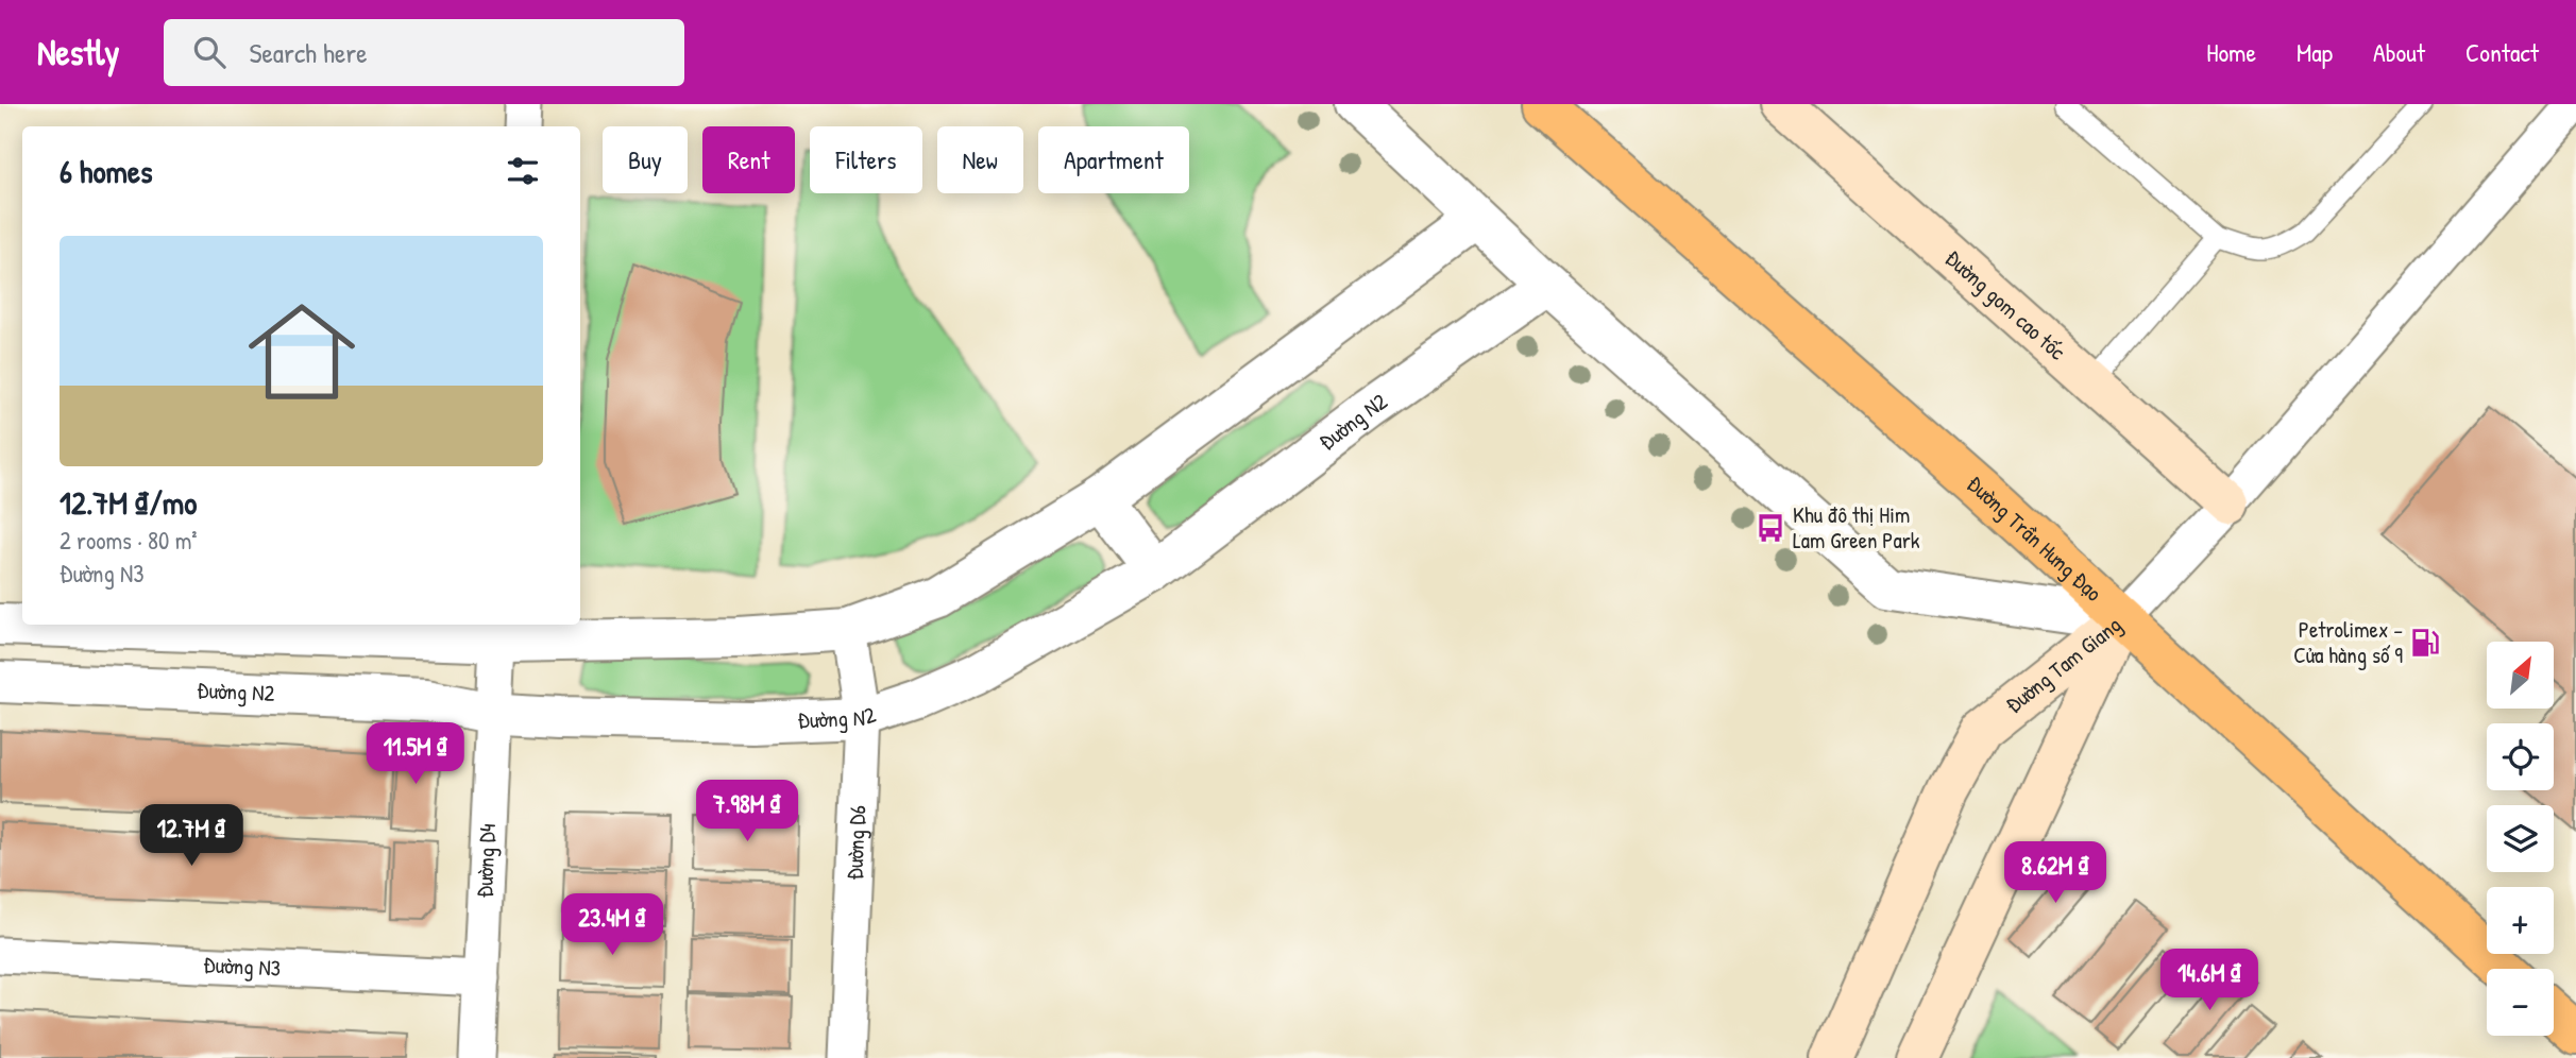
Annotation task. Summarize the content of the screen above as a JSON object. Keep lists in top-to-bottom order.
{
  "streets": {
    "highway": ["Đường Trần Hưng Đạo"],
    "main road": ["Đường gom cao tốc", "Đường Tam Giang"],
    "street": [
      "Đường N2",
      "Đường D6",
      "Đường D4",
      "Đường N3"
    ]
  },
  "crossings": [
    ["Đường N2", "Đường D6"],
    ["Đường N2", "Đường D4"],
    ["Đường Trần Hưng Đạo", "Đường Tam Giang"],
    ["Đường D4", "Đường N3"]
  ],
  "places": {
    "bus stop": ["Khu đô thị Him Lam Green Park"],
    "fuel station": ["Petrolimex – Cửa hàng số 9"]
  },
  "north": "top right",
  "page": {
    "header": "Nestly",
    "search": "Search here",
    "nav": [
      "Home",
      "Map",
      "About",
      "Contact"
    ],
    "chip": [
      "Buy",
      "Rent",
      "Filters",
      "New",
      "Apartment"
    ],
    "heading": "6 homes",
    "list": [
      {
        "name": "12.7M ₫/mo",
        "note": "2 rooms · 80 m² · Đường N3"
      }
    ],
    "map_buttons": ["+", "−"],
    "price": [
      "11.5M ₫",
      "7.98M ₫",
      "12.7M ₫",
      "8.62M ₫",
      "23.4M ₫",
      "14.6M ₫"
    ]
  }
}
